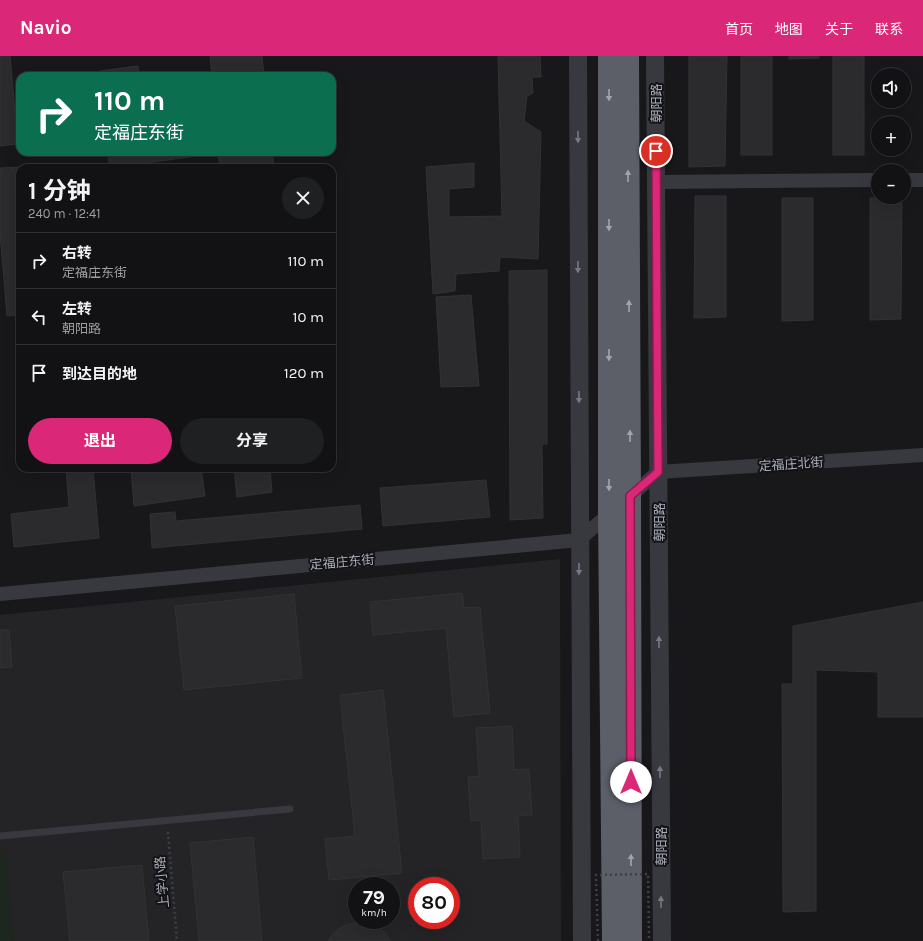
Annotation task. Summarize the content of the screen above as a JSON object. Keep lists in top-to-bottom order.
{
  "streets": {
    "street": ["朝阳路", "定福庄北街", "定福庄东街"],
    "path": ["上学小路"]
  },
  "crossings": [
    ["朝阳路", "定福庄北街"]
  ],
  "page": {
    "header": "Navio",
    "nav": [
      "首页",
      "地图",
      "关于",
      "联系"
    ],
    "map_buttons": ["+", "−"],
    "turn": ["110 m", "定福庄东街"],
    "heading": ["1 分钟", "240 m · 12:41"],
    "list": [
      {
        "name": "右转",
        "note": "定福庄东街",
        "value": "110 m"
      },
      {
        "name": "左转",
        "note": "朝阳路",
        "value": "10 m"
      },
      {
        "name": "到达目的地",
        "value": "120 m"
      }
    ],
    "buttons": ["退出", "分享"],
    "speed": "79 km/h",
    "limit": "80"
  }
}
